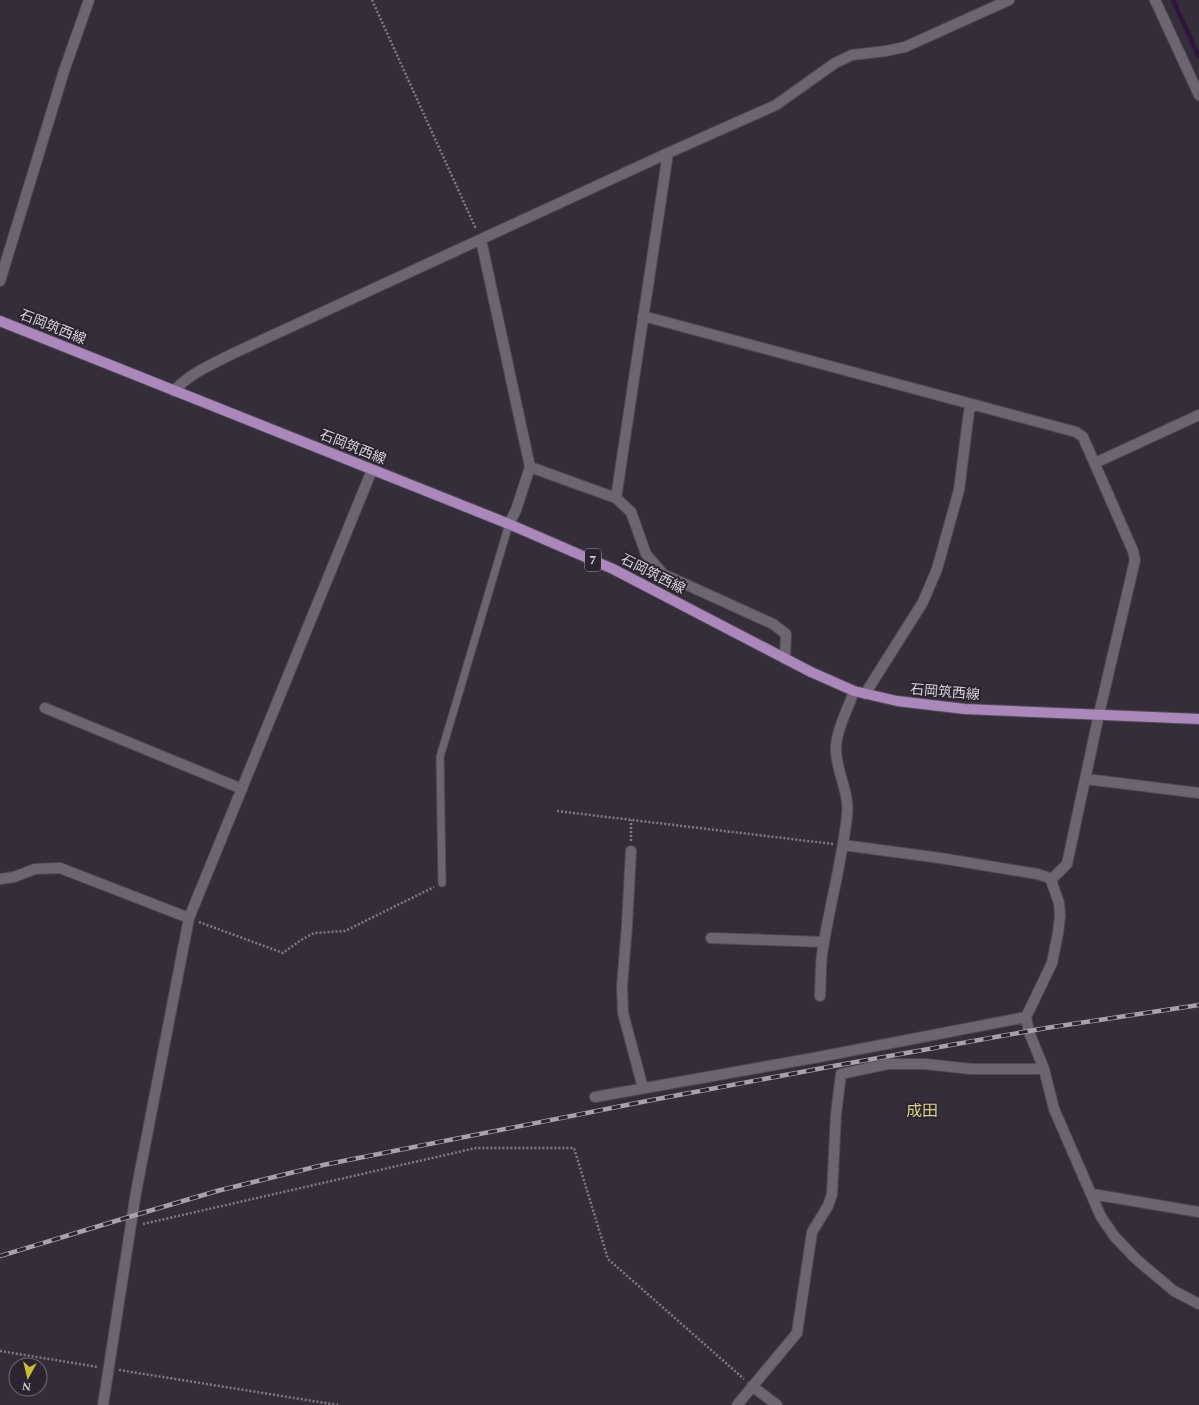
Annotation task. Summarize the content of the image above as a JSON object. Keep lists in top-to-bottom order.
{
  "streets": {
    "main road": ["石岡筑西線", "7"]
  },
  "districts": ["成田"],
  "north": "bottom"
}
